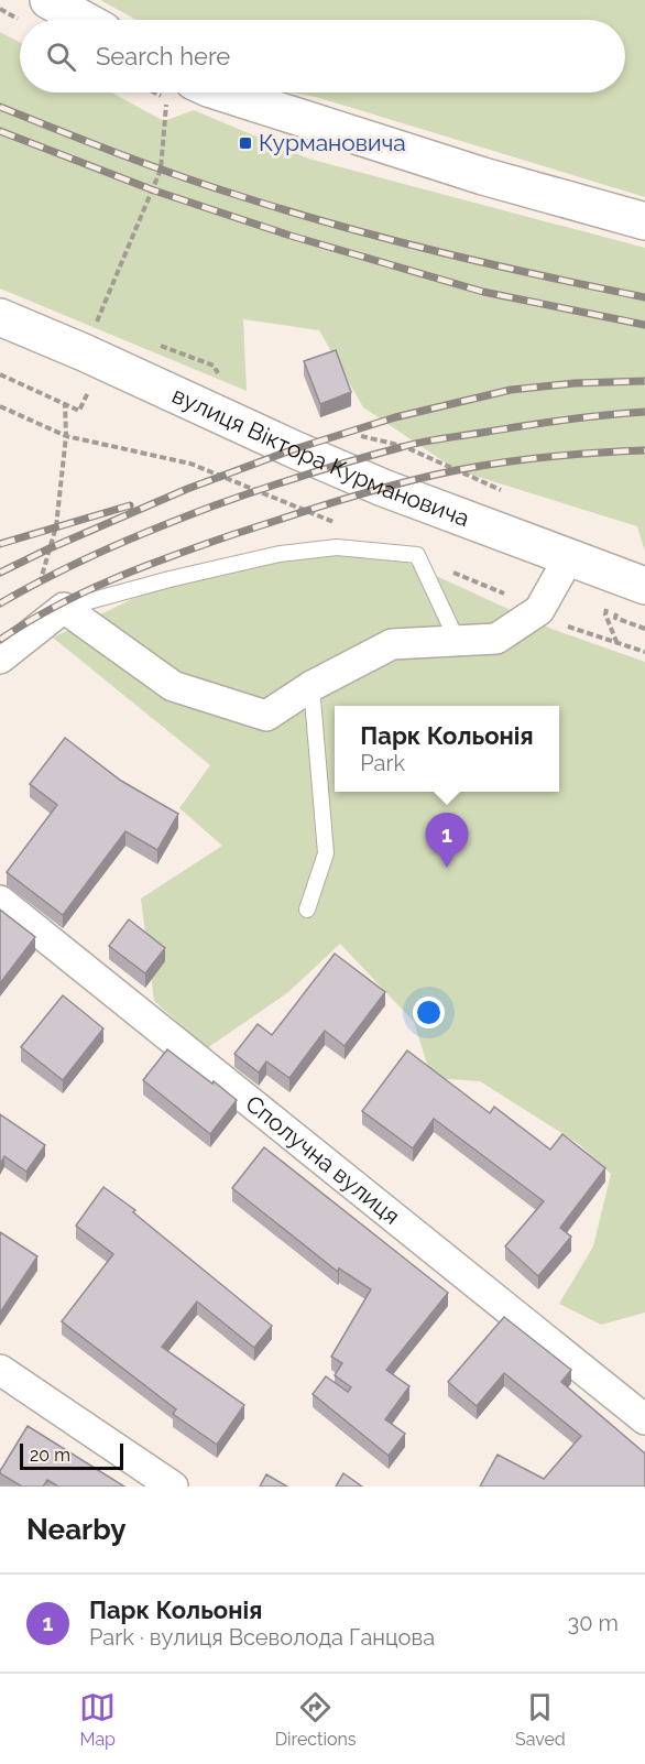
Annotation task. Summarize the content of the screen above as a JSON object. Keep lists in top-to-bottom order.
{
  "streets": {
    "street": ["вулиця Віктора Курмановича", "Сполучна вулиця"]
  },
  "places": {
    "transit": ["Курмановича"]
  },
  "scale_bar": "20 m",
  "page": {
    "search": "Search here",
    "popup": ["Парк Кольонія", "Park"],
    "pins": "1",
    "scale": "20 m",
    "heading": "Nearby",
    "list": [
      {
        "mark": "1",
        "name": "Парк Кольонія",
        "note": "Park · вулиця Всеволода Ганцова",
        "value": "30 m"
      }
    ],
    "nav": ["Map", "Directions", "Saved"]
  }
}
